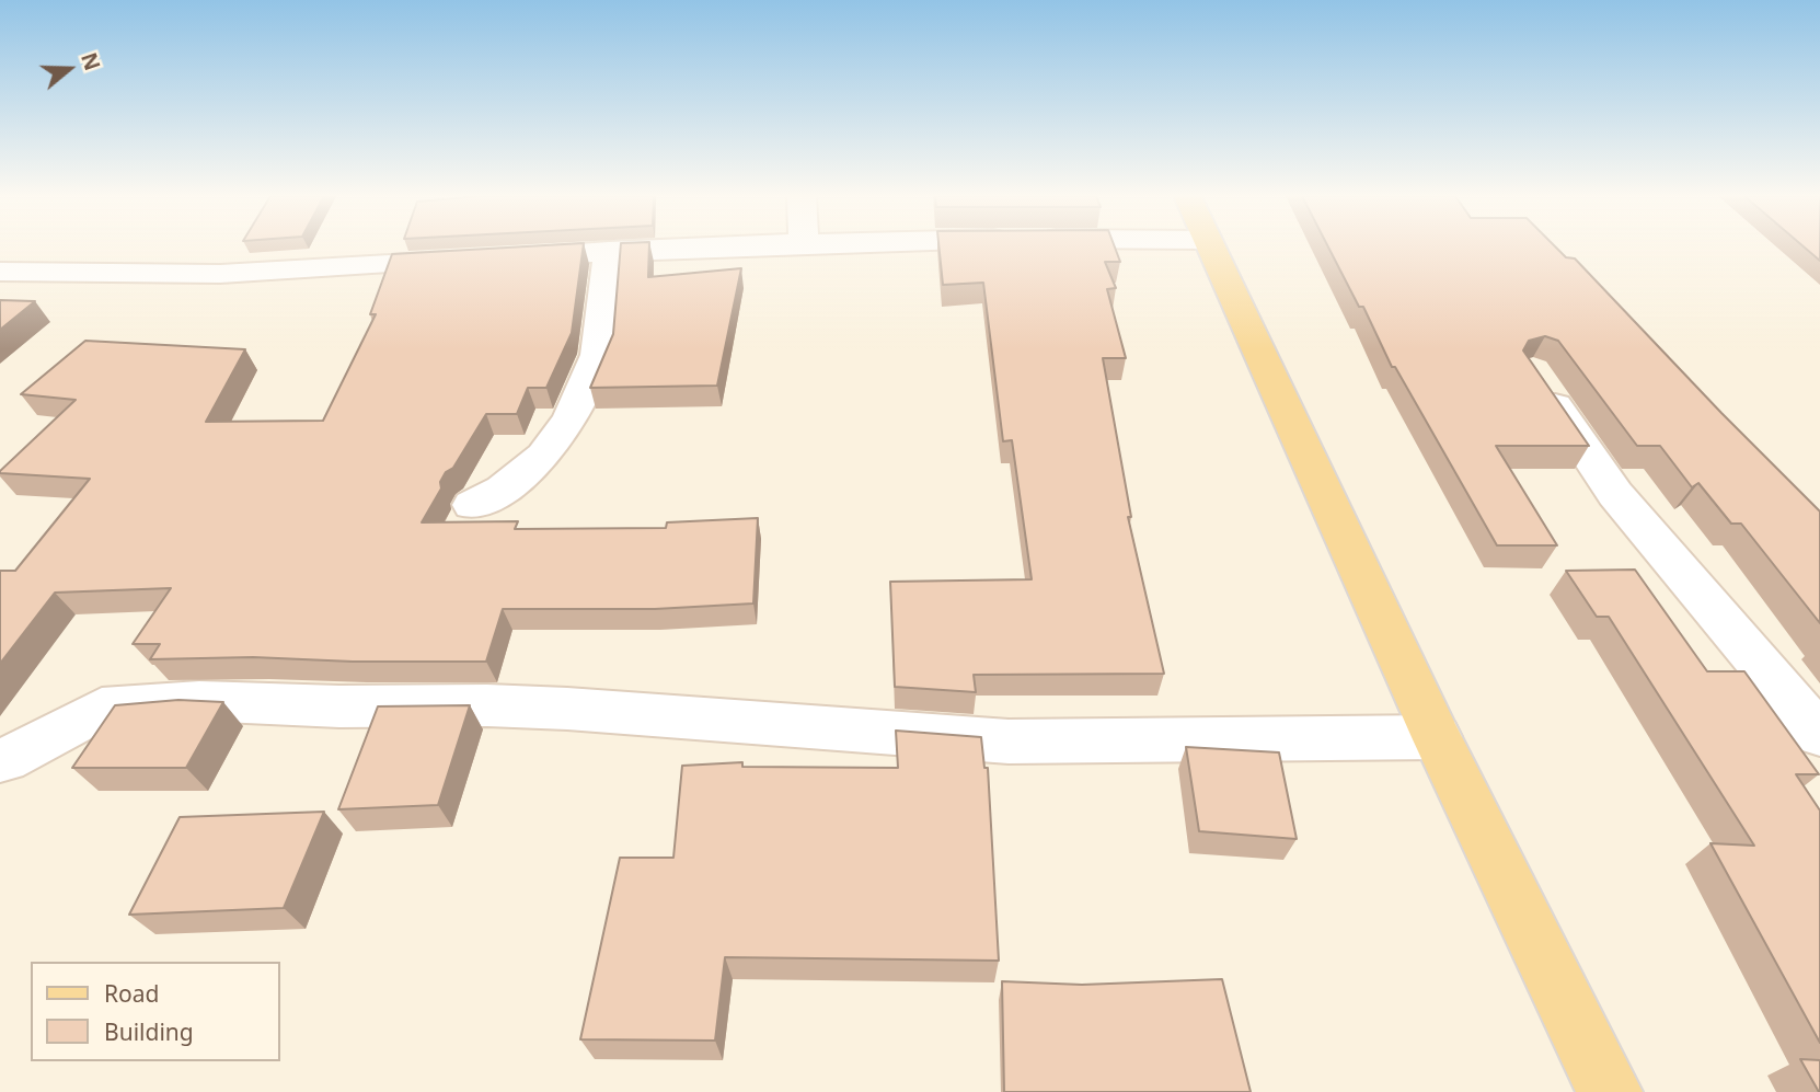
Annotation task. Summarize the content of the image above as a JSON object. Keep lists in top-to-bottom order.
{
  "legend": ["Road", "Building"],
  "north": "right"
}
